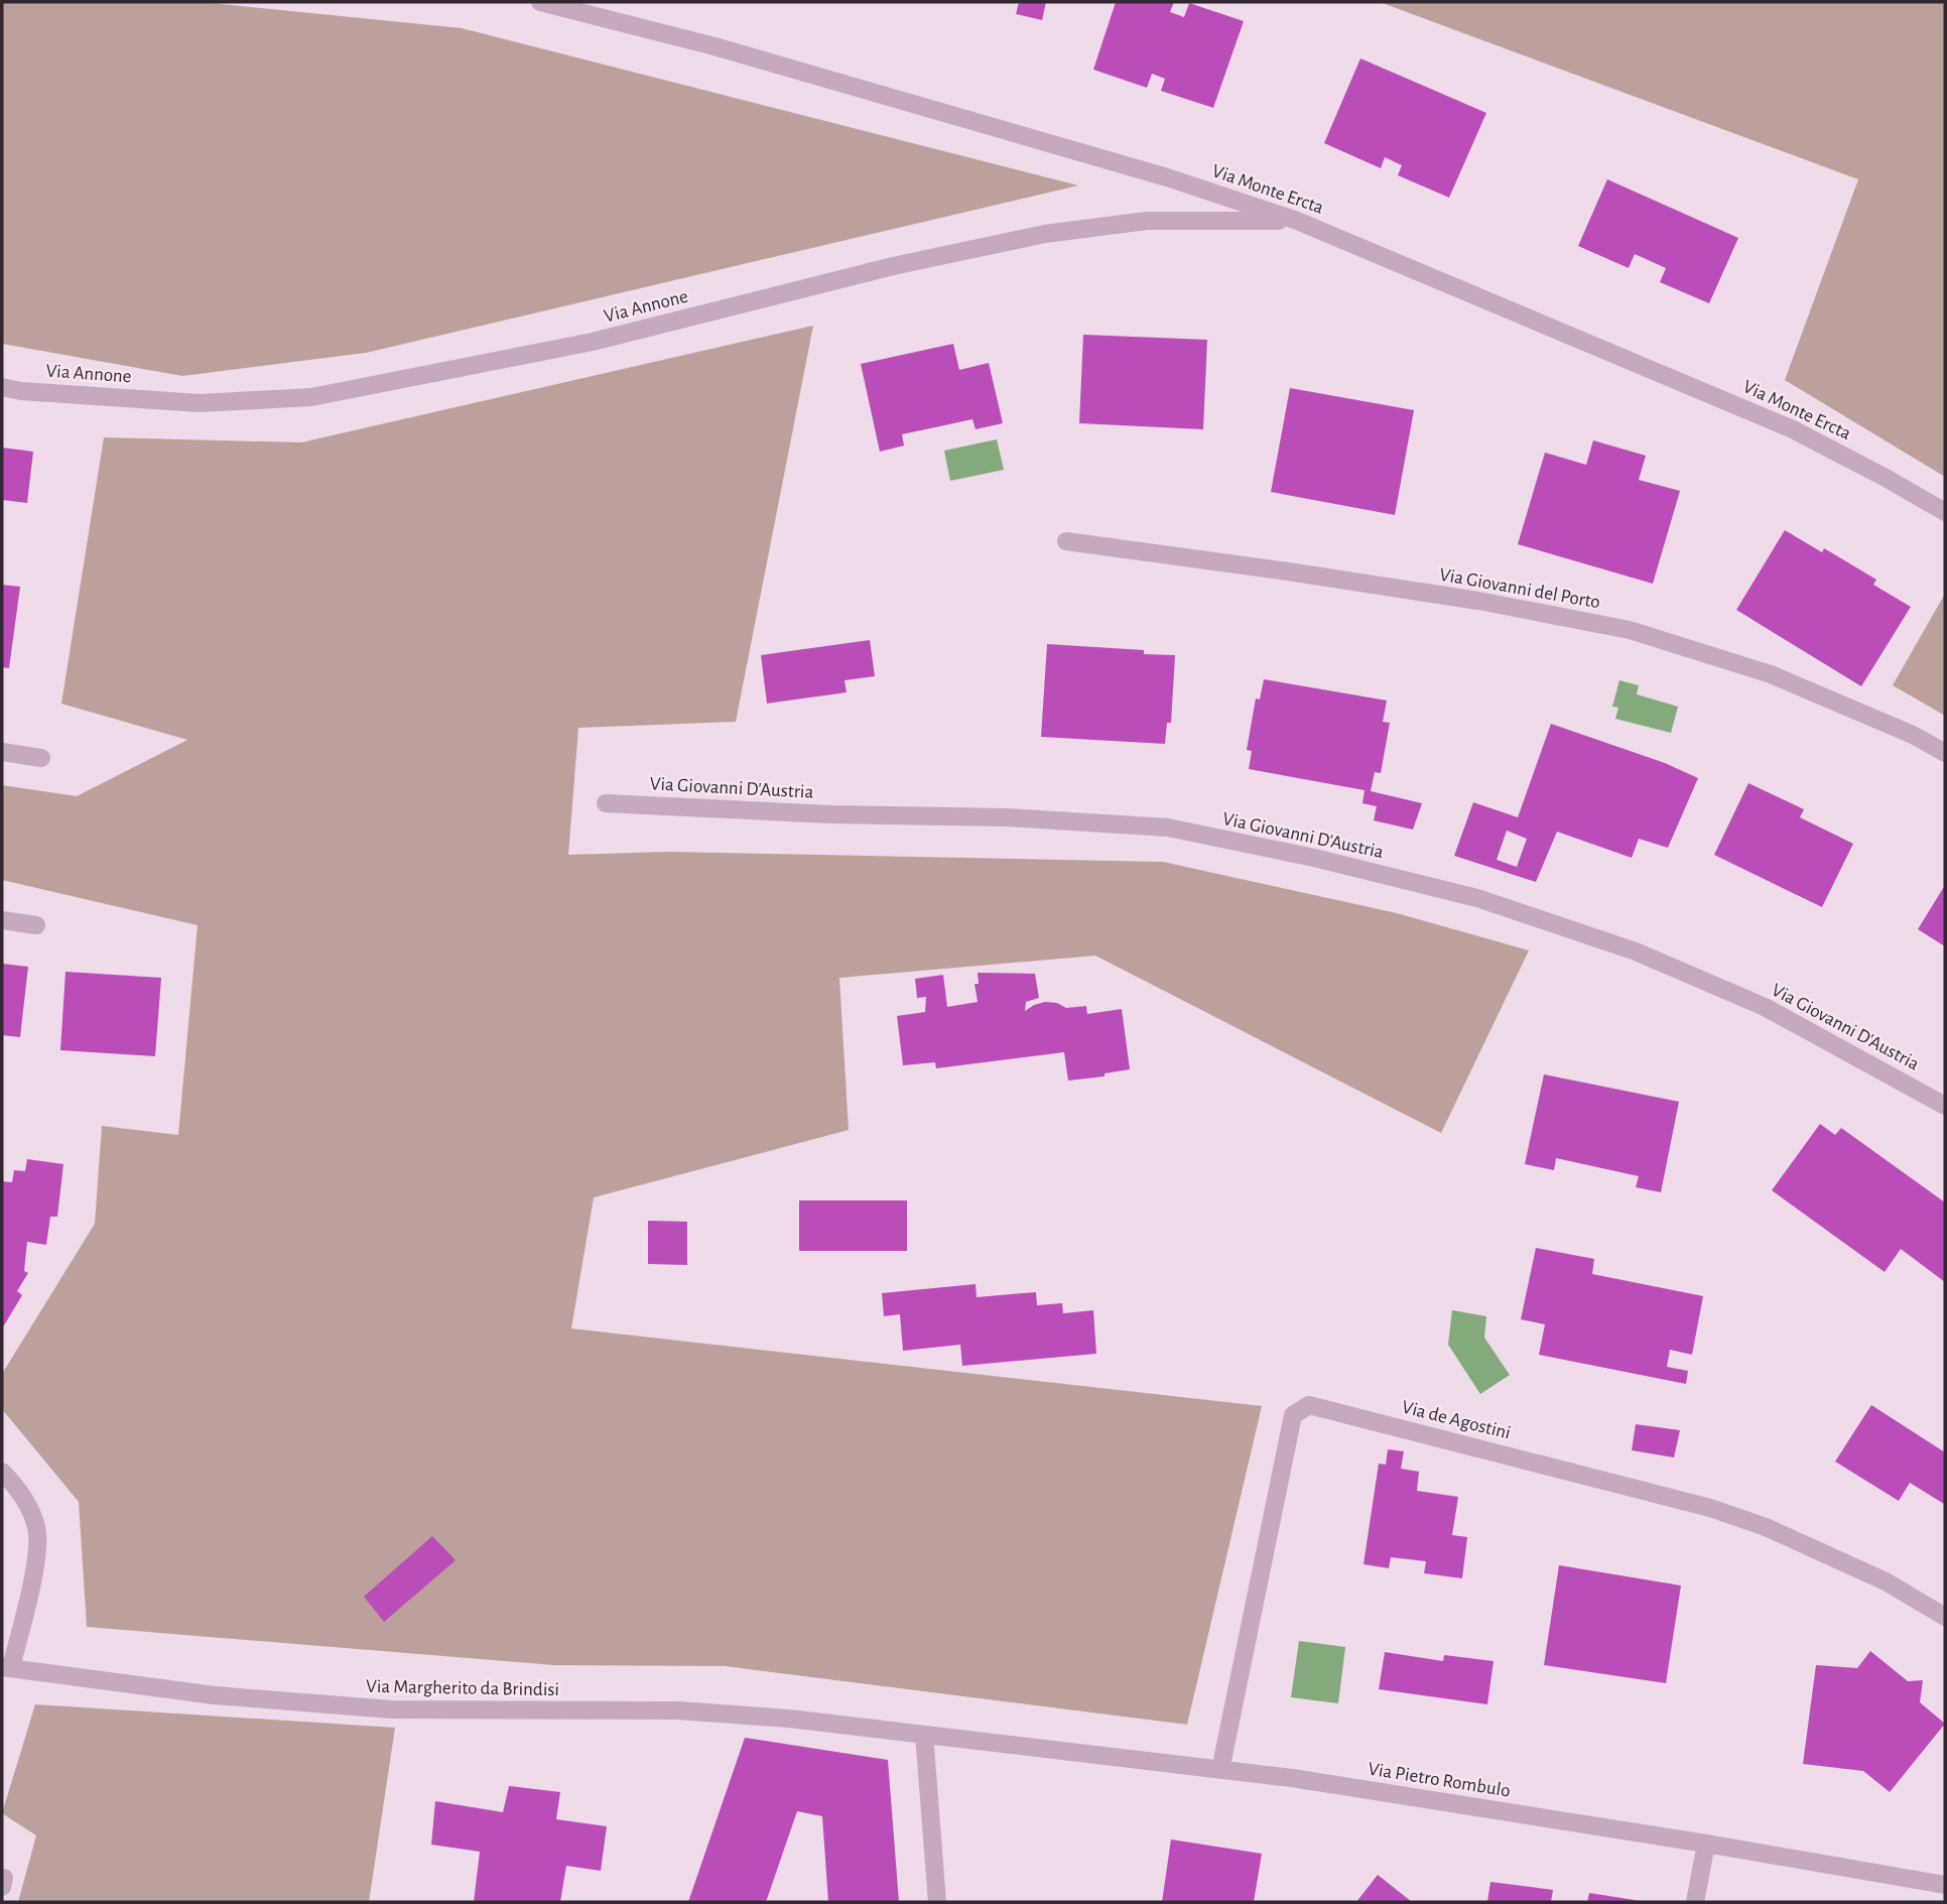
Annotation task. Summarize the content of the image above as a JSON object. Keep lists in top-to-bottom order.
{
  "streets": {
    "street": [
      "Via Monte Ercta",
      "Via Annone",
      "Via Giovanni del Porto",
      "Via Giovanni D'Austria",
      "Via de Agostini",
      "Via Margherito da Brindisi",
      "Via Pietro Rombulo"
    ]
  },
  "crossings": [
    ["Via Monte Ercta", "Via Annone"],
    ["Via de Agostini", "Via Pietro Rombulo"],
    ["Via Margherito da Brindisi", "Via Pietro Rombulo"]
  ]
}
